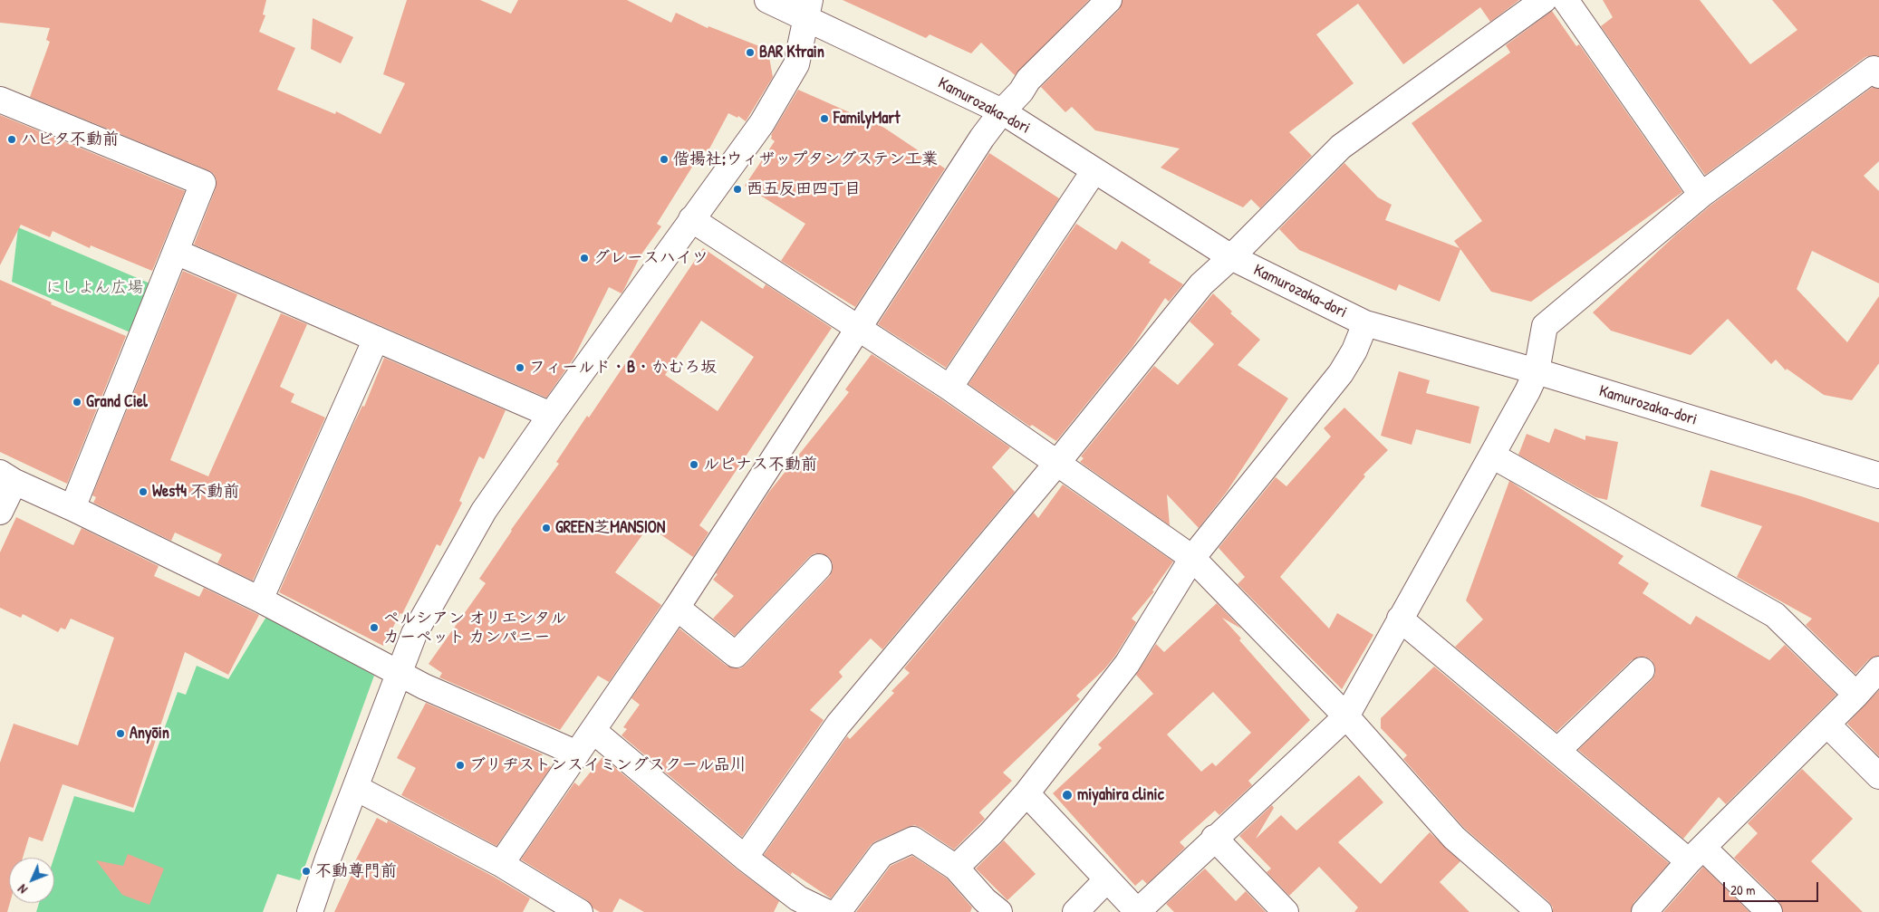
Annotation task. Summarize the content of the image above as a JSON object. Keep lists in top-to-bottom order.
{
  "streets": {
    "street": ["Kamurozaka-dori"]
  },
  "parks": ["にしよん広場"],
  "places": [
    "BAR Ktrain",
    "FamilyMart",
    "ハビタ不動前",
    "偕揚社;ウィザップタングステン工業",
    "西五反田四丁目",
    "グレースハイツ",
    "フィールド・B・かむろ坂",
    "Grand Ciel",
    "ルピナス不動前",
    "West4 不動前",
    "GREEN芝MANSION",
    "ペルシアン オリエンタル カーペット カンパニー",
    "Anyōin",
    "ブリヂストンスイミングスクール品川",
    "miyahira clinic",
    "不動尊門前"
  ],
  "scale_bar": "20 m",
  "north": "bottom left"
}
